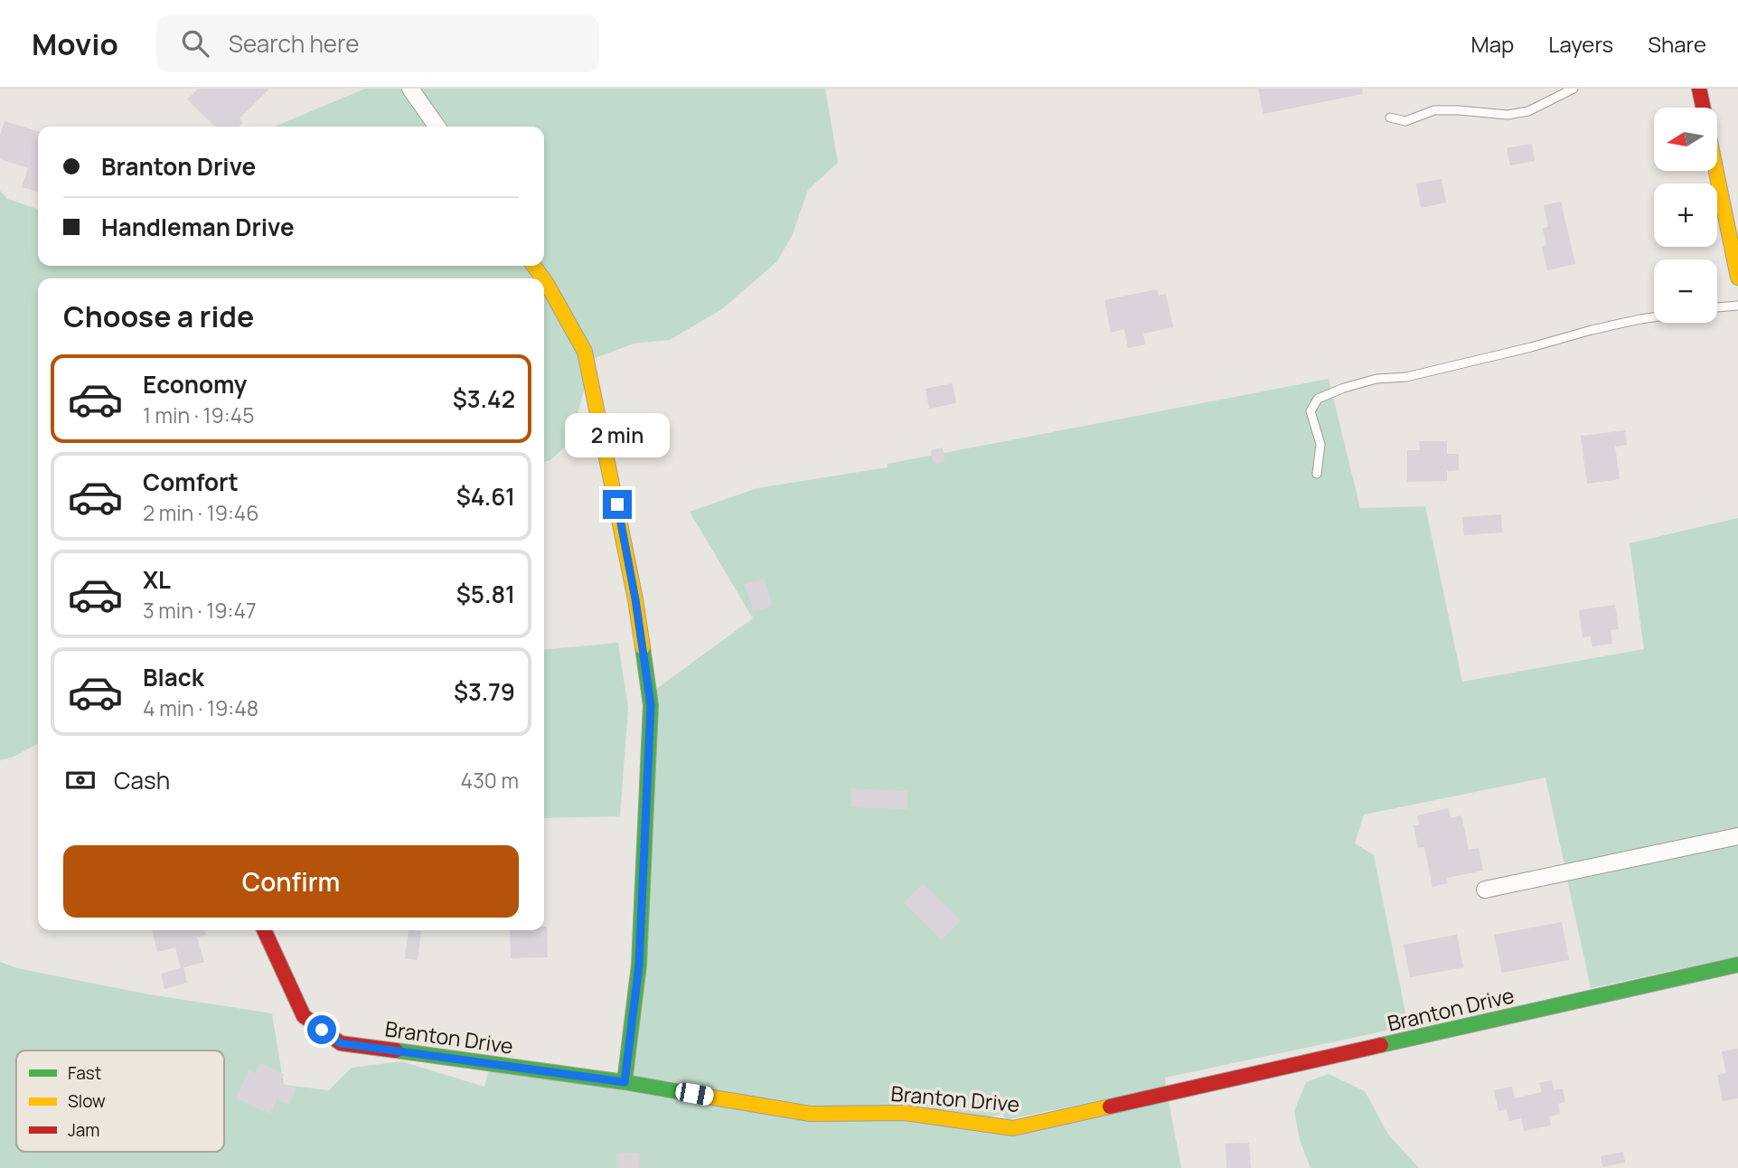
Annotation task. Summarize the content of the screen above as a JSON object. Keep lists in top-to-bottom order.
{
  "streets": {
    "street": ["Branton Drive"]
  },
  "legend": ["Fast", "Slow", "Jam"],
  "north": "left",
  "page": {
    "header": "Movio",
    "search": "Search here",
    "nav": ["Map", "Layers", "Share"],
    "map_buttons": ["+", "−"],
    "banner": ["Branton Drive", "Handleman Drive"],
    "heading": "Choose a ride",
    "list": [
      {
        "name": "Economy",
        "note": "1 min · 19:45",
        "value": "$3.42"
      },
      {
        "name": "Comfort",
        "note": "2 min · 19:46",
        "value": "$4.61"
      },
      {
        "name": "XL",
        "note": "3 min · 19:47",
        "value": "$5.81"
      },
      {
        "name": "Black",
        "note": "4 min · 19:48",
        "value": "$3.79"
      }
    ],
    "bubble": "2 min",
    "pay": ["Cash", "430 m"],
    "buttons": "Confirm"
  }
}
